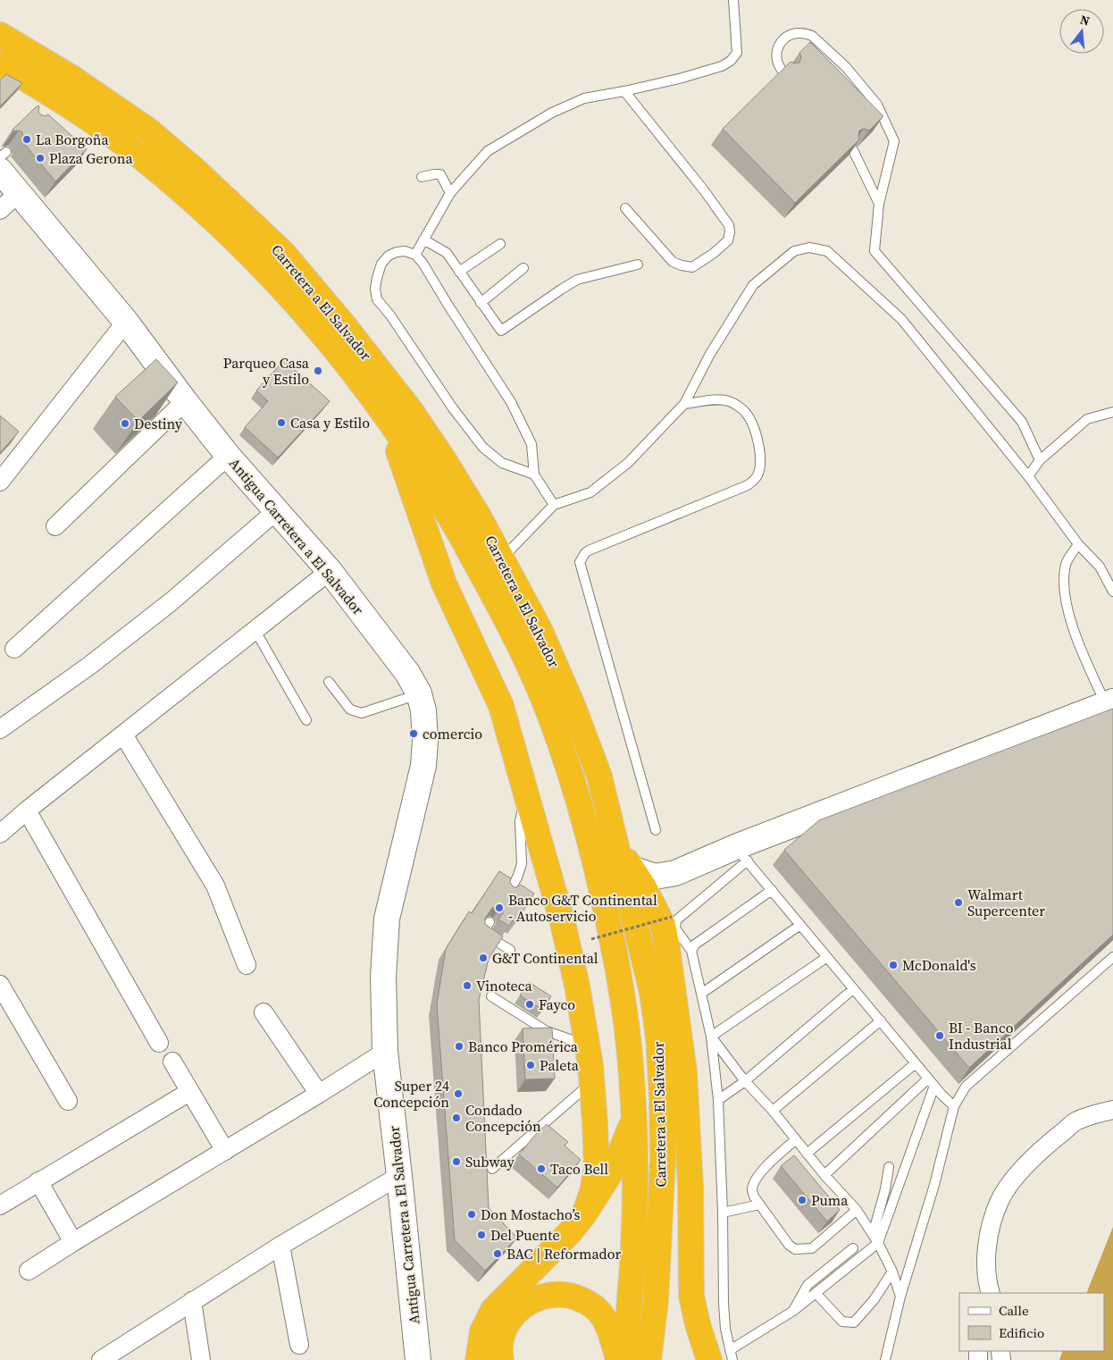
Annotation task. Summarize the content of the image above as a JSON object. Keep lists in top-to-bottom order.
{
  "streets": {
    "highway": ["Carretera a El Salvador"],
    "street": ["Antigua Carretera a El Salvador"]
  },
  "places": [
    "La Borgoña",
    "Plaza Gerona",
    "Parqueo Casa y Estilo",
    "Casa y Estilo",
    "Destiny",
    "comercio",
    "Walmart Supercenter",
    "Banco G&T Continental - Autoservicio",
    "G&T Continental",
    "McDonald's",
    "Vinoteca",
    "Fayco",
    "BI - Banco Industrial",
    "Banco Promérica",
    "Paleta",
    "Super 24 Concepción",
    "Condado Concepción",
    "Subway",
    "Taco Bell",
    "Puma",
    "Don Mostacho’s",
    "Del Puente",
    "BAC | Reformador"
  ],
  "legend": ["Calle", "Edificio"],
  "north": "top"
}
